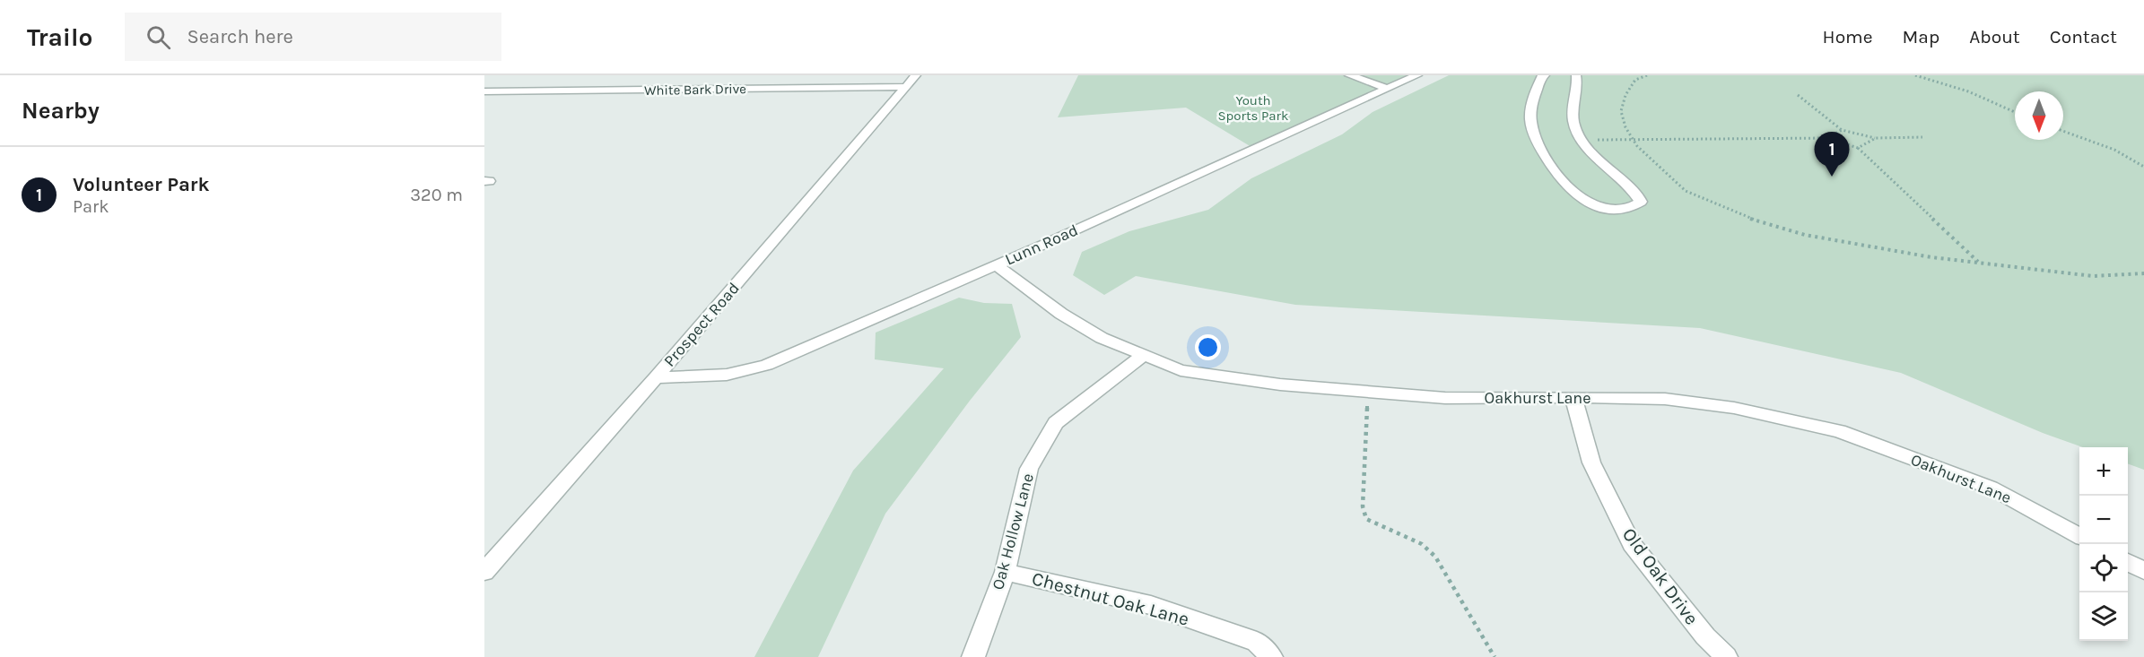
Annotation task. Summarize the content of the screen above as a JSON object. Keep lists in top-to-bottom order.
{
  "streets": {
    "street": [
      "White Bark Drive",
      "Lunn Road",
      "Prospect Road",
      "Oakhurst Lane",
      "Oak Hollow Lane",
      "Old Oak Drive",
      "Chestnut Oak Lane"
    ]
  },
  "crossings": [
    ["White Bark Drive", "Prospect Road"],
    ["Lunn Road", "Prospect Road"],
    ["Lunn Road", "Oakhurst Lane"],
    ["Oakhurst Lane", "Oak Hollow Lane"],
    ["Oakhurst Lane", "Old Oak Drive"],
    ["Oak Hollow Lane", "Chestnut Oak Lane"]
  ],
  "parks": ["Youth Sports Park"],
  "north": "bottom",
  "page": {
    "header": "Trailo",
    "search": "Search here",
    "nav": [
      "Home",
      "Map",
      "About",
      "Contact"
    ],
    "heading": "Nearby",
    "pins": "1",
    "list": [
      {
        "mark": "1",
        "name": "Volunteer Park",
        "note": "Park",
        "value": "320 m"
      }
    ],
    "map_buttons": ["+", "−"]
  }
}
